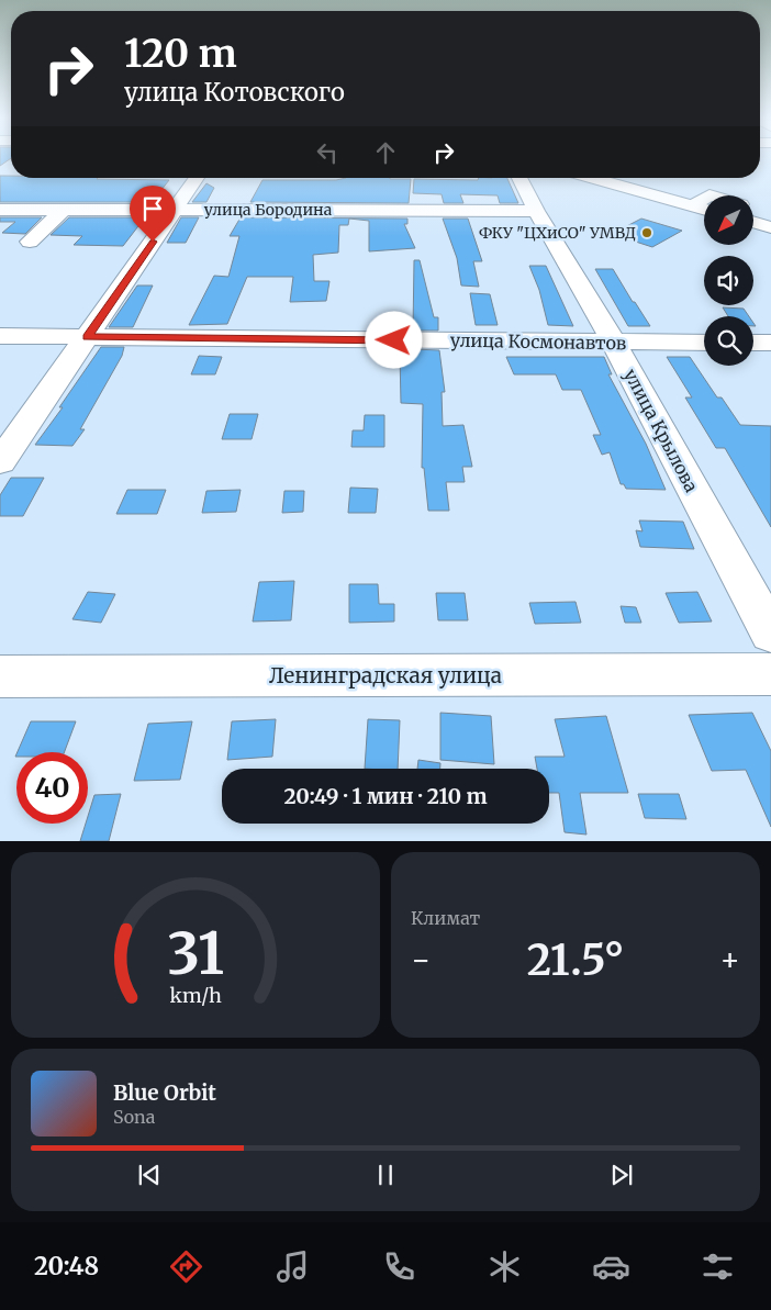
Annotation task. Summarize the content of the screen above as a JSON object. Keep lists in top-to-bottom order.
{
  "streets": {
    "street": [
      "улица Бородина",
      "улица Космонавтов",
      "улица Крылова",
      "Ленинградская улица"
    ]
  },
  "crossings": [
    ["улица Бородина", "улица Крылова"],
    ["улица Космонавтов", "улица Крылова"]
  ],
  "places": ["ФКУ \"ЦХиСО\" УМВД"],
  "north": "bottom left",
  "page": {
    "turn": ["120 m", "улица Котовского"],
    "limit": "40",
    "trip": "20:49 · 1 мин · 210 m",
    "tile": "Климат",
    "heat": ["−", "21.5°", "+"],
    "song": ["Blue Orbit", "Sona"],
    "tabs": "20:48",
    "gauge": ["31", "km/h"]
  }
}
